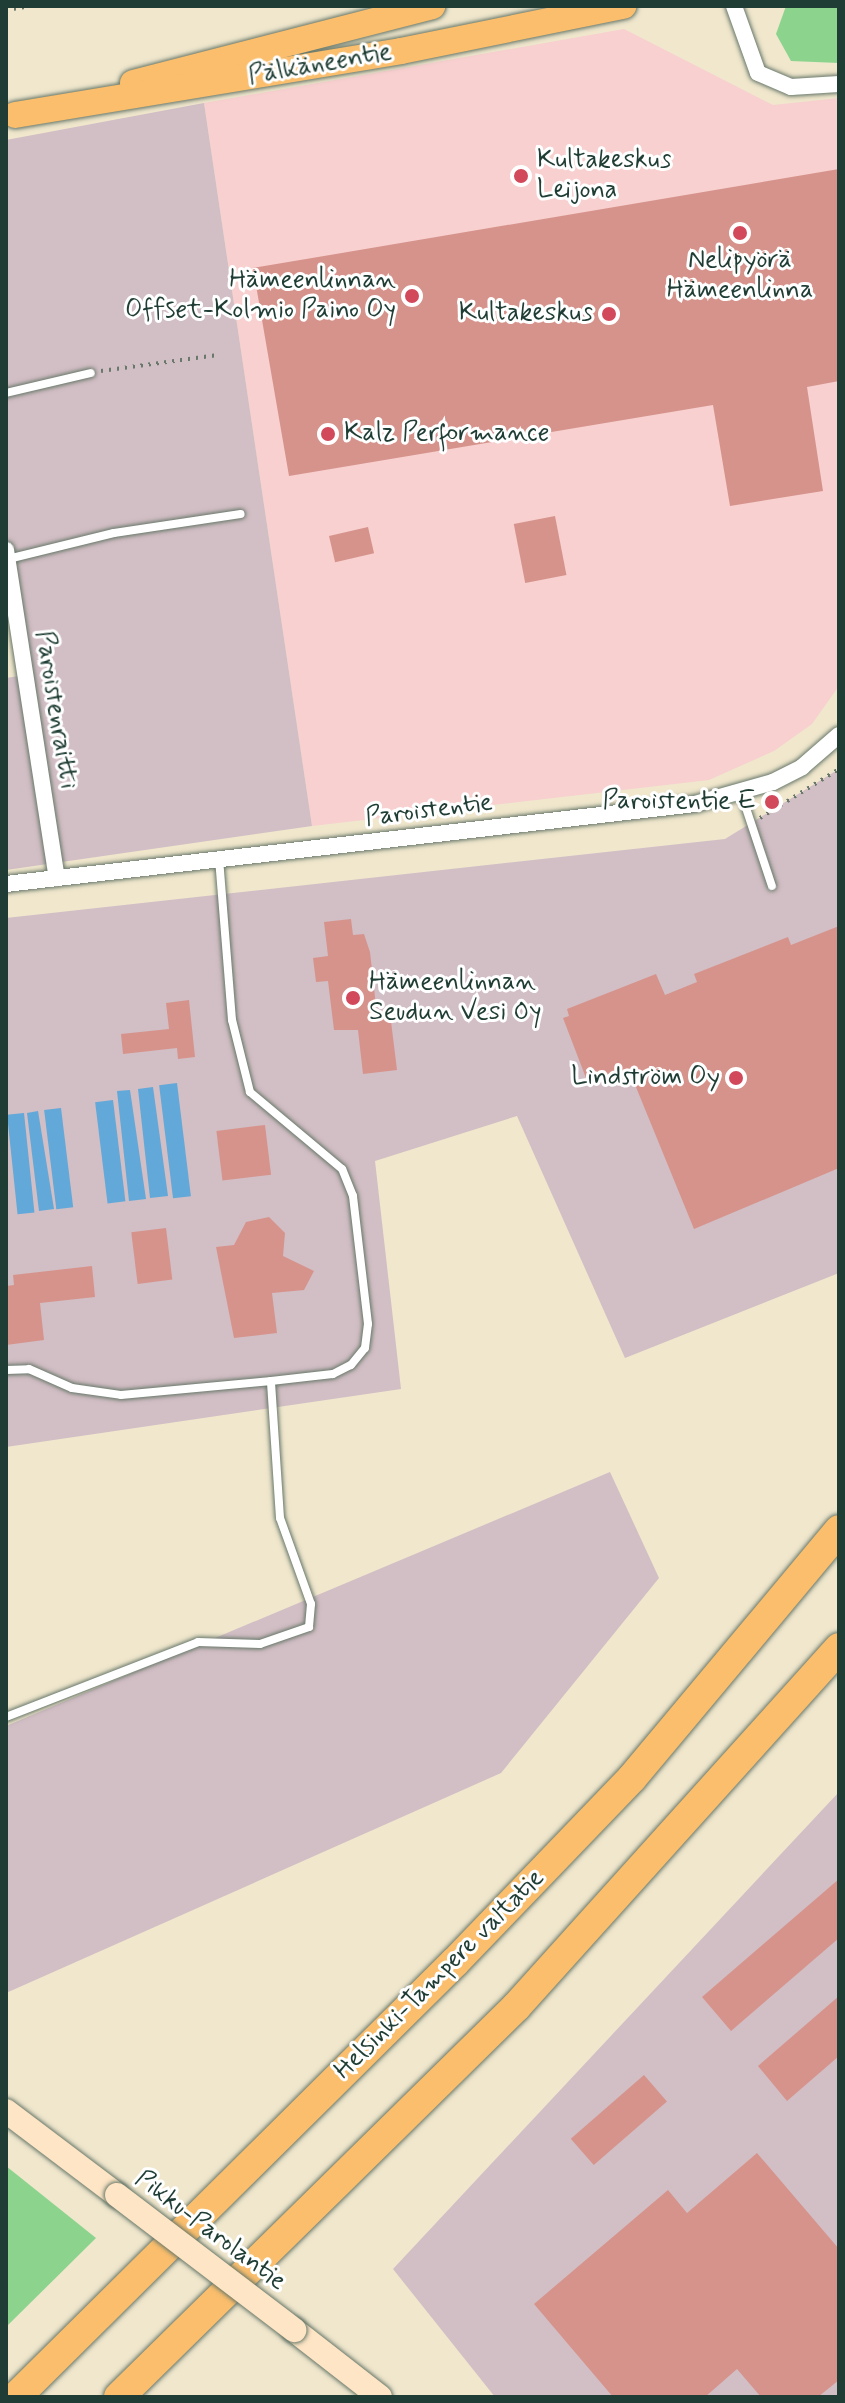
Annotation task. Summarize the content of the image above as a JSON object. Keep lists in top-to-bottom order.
{
  "streets": {
    "highway": ["Helsinki-Tampere valtatie"],
    "main road": ["Pälkäneentie", "Pikku-Parolantie"],
    "street": ["Paroistenraitti", "Paroistentie"]
  },
  "crossings": [
    ["Paroistenraitti", "Paroistentie"]
  ],
  "places": [
    "Kultakeskus Leijona",
    "Nelipyörä Hämeenlinna",
    "Hämeenlinnan Offset-Kolmio Paino Oy",
    "Kultakeskus",
    "Kalz Performance",
    "Paroistentie E",
    "Hämeenlinnan Seudun Vesi Oy",
    "Lindström Oy"
  ]
}
